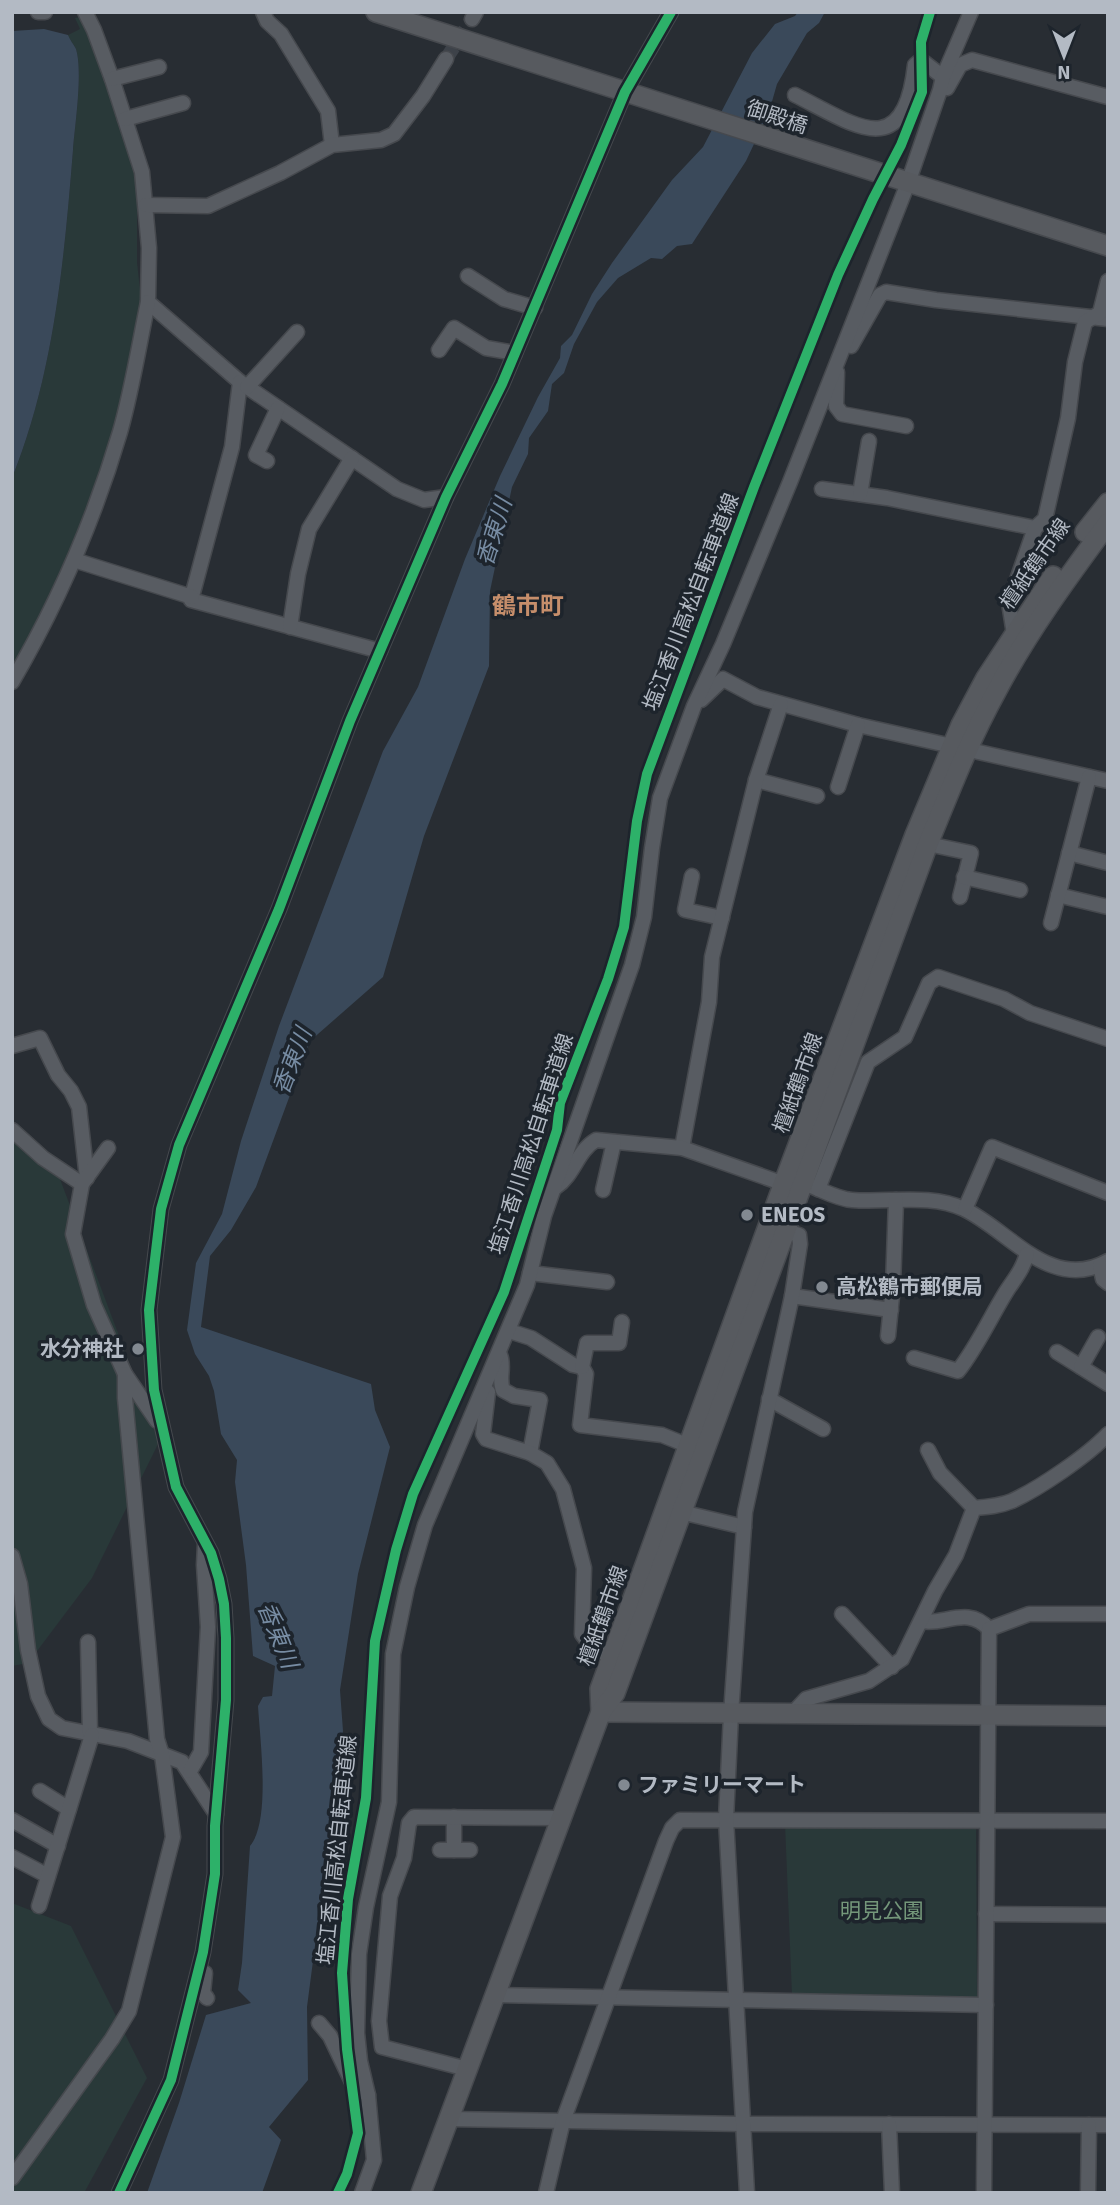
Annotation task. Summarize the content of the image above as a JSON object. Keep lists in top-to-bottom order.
{
  "streets": {
    "main road": ["御殿橋", "檀紙鶴市線"],
    "cycle path": ["塩江香川高松自転車道線"]
  },
  "districts": ["鶴市町"],
  "water": ["香東川"],
  "parks": ["明見公園"],
  "places": [
    "ENEOS",
    "高松鶴市郵便局",
    "水分神社",
    "ファミリーマート"
  ],
  "north": "bottom"
}
